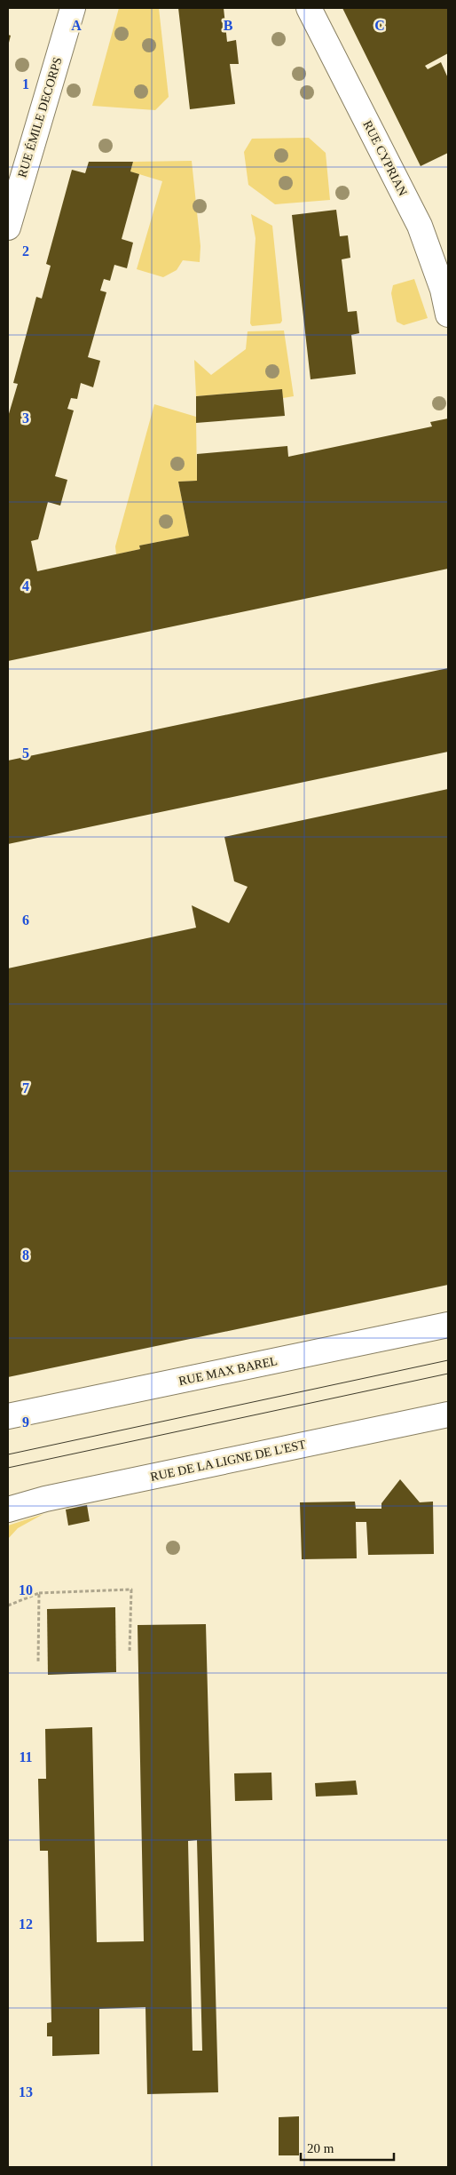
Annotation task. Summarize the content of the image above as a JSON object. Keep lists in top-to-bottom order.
{
  "streets": {
    "street": [
      "RUE ÉMILE DECORPS",
      "RUE CYPRIAN",
      "RUE MAX BAREL",
      "RUE DE LA LIGNE DE L'EST"
    ]
  },
  "scale_bar": "20 m",
  "grid": {
    "columns": ["A", "B", "C"],
    "rows": [
      "1",
      "2",
      "3",
      "4",
      "5",
      "6",
      "7",
      "8",
      "9",
      "10",
      "11",
      "12",
      "13"
    ]
  }
}
